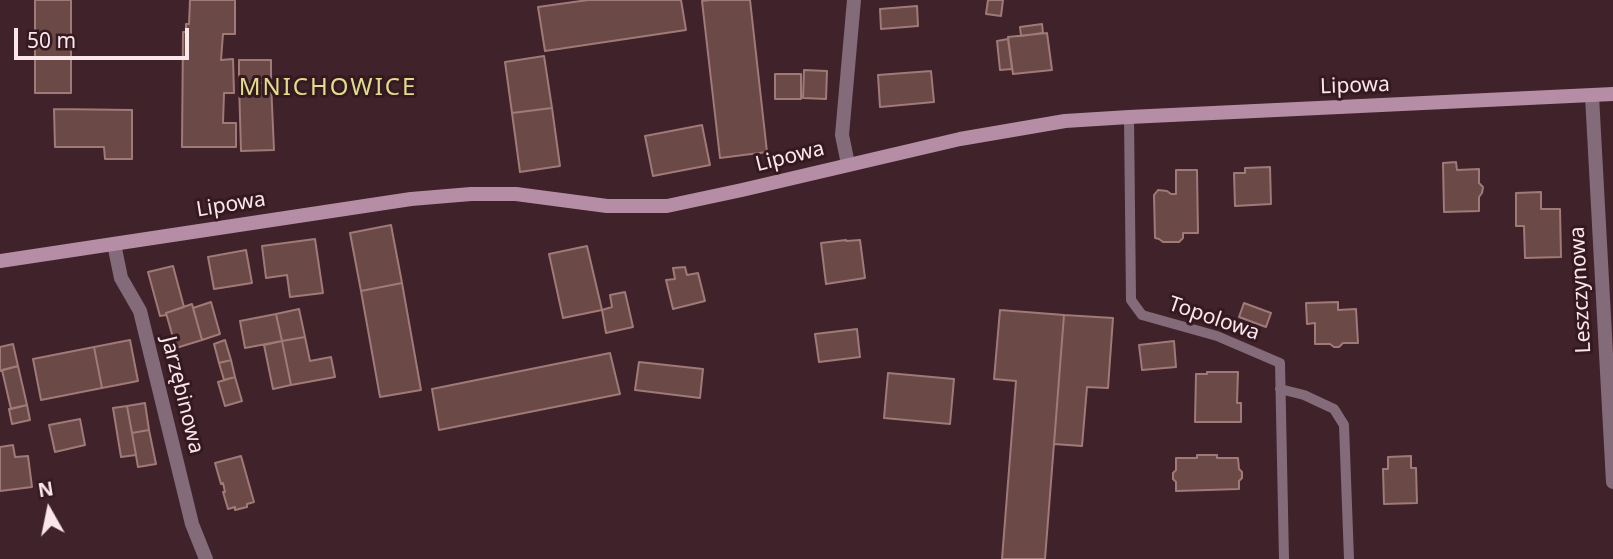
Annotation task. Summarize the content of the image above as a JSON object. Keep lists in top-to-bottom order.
{
  "streets": {
    "street": ["Lipowa", "Leszczynowa", "Jarzębinowa"],
    "lane": ["Topolowa"]
  },
  "crossings": [
    ["Lipowa", "Leszczynowa"],
    ["Lipowa", "Topolowa"],
    ["Lipowa", "Jarzębinowa"]
  ],
  "districts": ["MNICHOWICE"],
  "scale_bar": "50 m",
  "north": "top"
}
